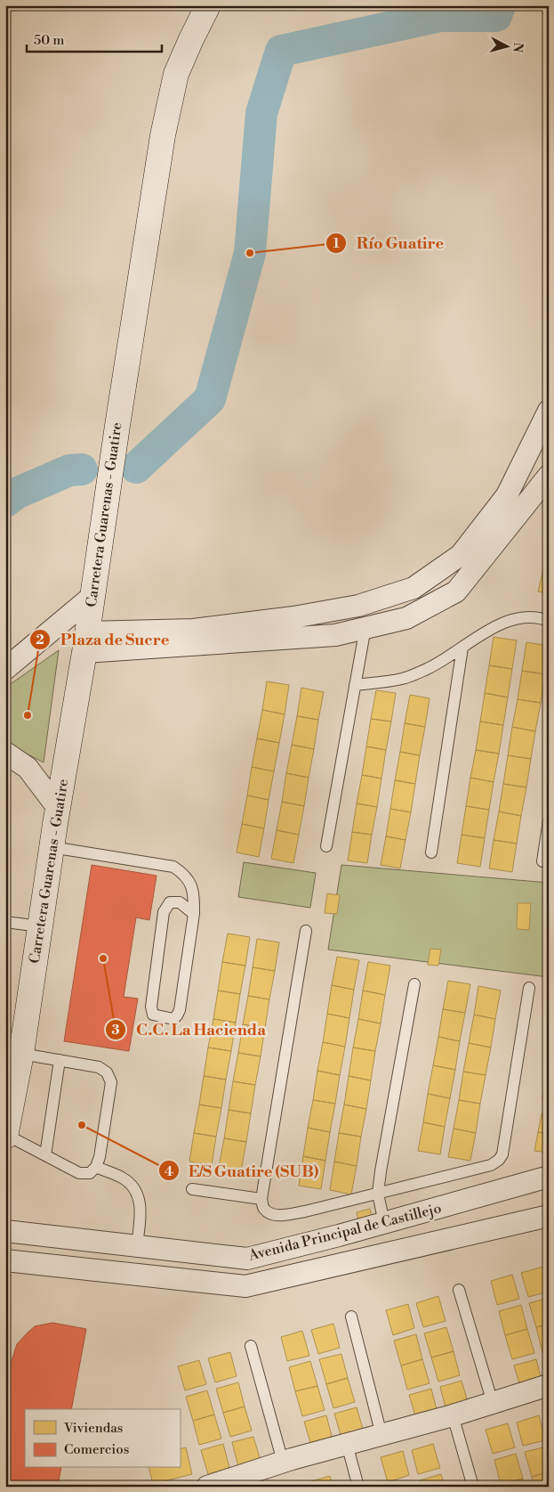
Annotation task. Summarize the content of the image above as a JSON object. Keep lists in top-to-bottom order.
{
  "streets": {
    "main road": ["Carretera Guarenas - Guatire"],
    "street": ["Avenida Principal de Castillejo"]
  },
  "places": [
    "Río Guatire",
    "Plaza de Sucre",
    "C.C. La Hacienda",
    "E/S Guatire (SUB)"
  ],
  "legend": ["Viviendas", "Comercios"],
  "scale_bar": "50 m",
  "north": "right"
}
